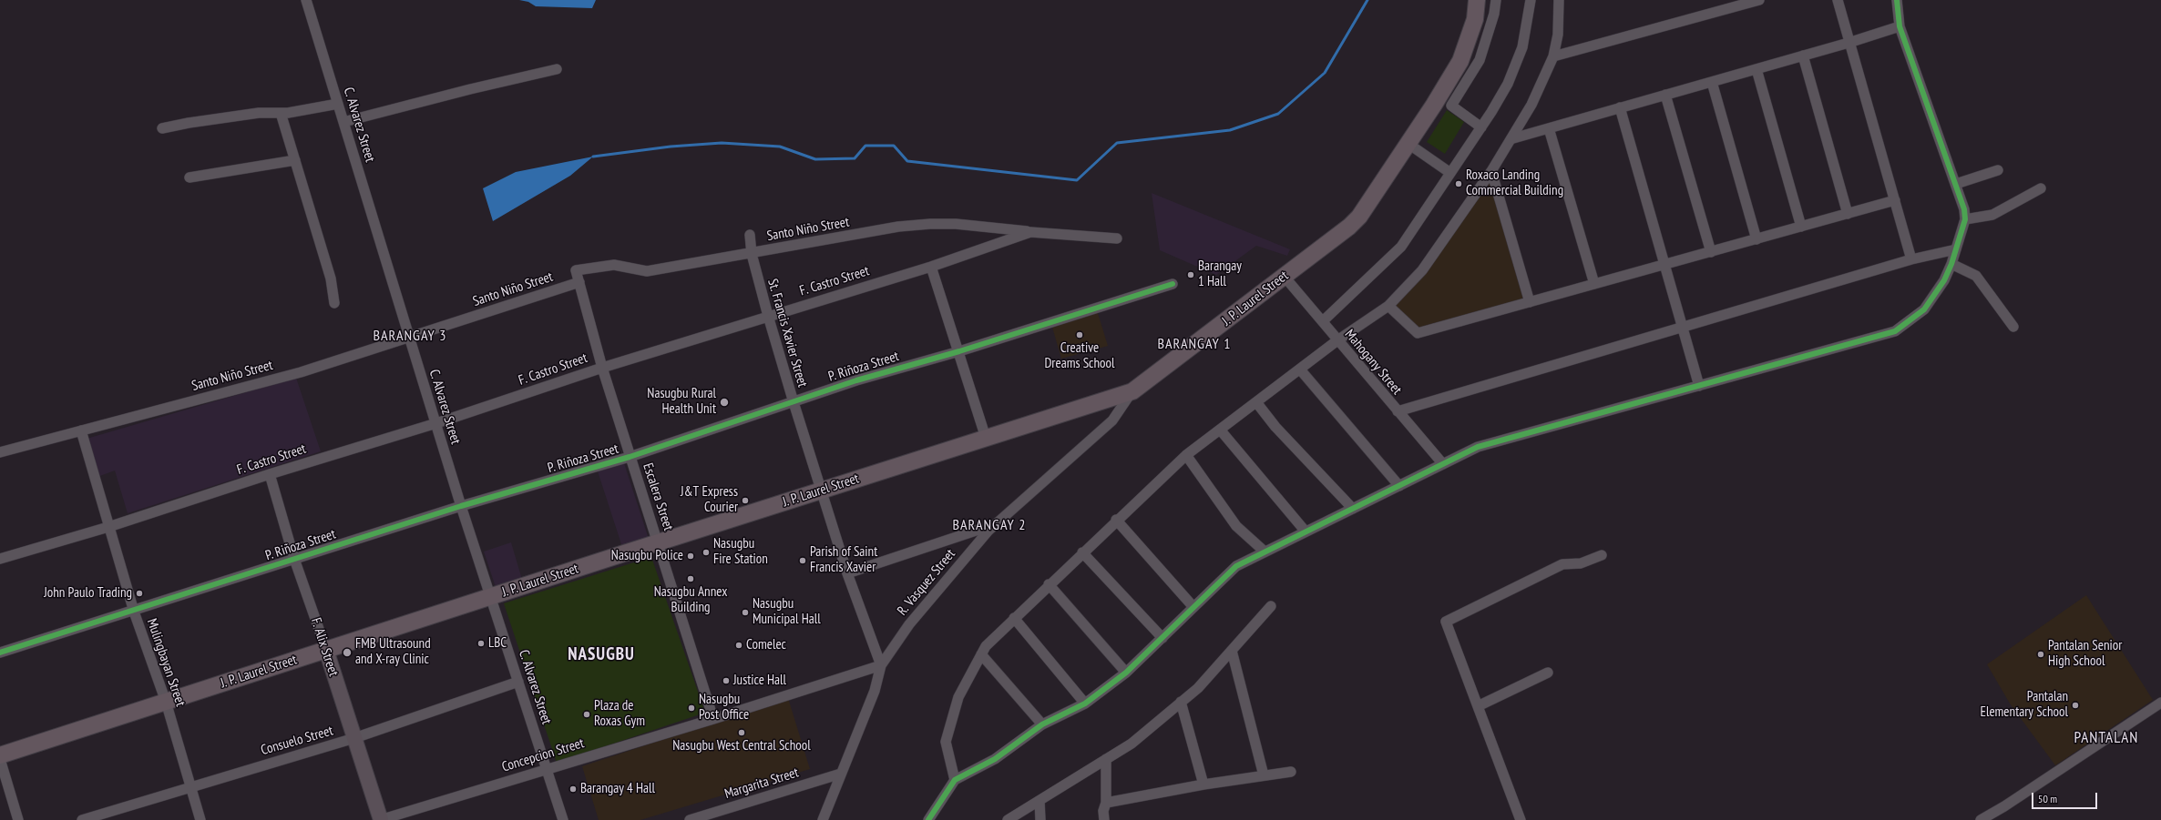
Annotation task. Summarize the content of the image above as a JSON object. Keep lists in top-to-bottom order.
{
  "streets": {
    "main road": ["J. P. Laurel Street", "F. Alix Street"],
    "street": [
      "C. Alvarez Street",
      "Santo Niño Street",
      "F. Castro Street",
      "St. Francis Xavier Street",
      "Mahogany Street",
      "P. Riñoza Street",
      "Escalera Street",
      "R. Vasquez Street",
      "Mulingbayan Street",
      "Consuelo Street",
      "Concepcion Street",
      "Margarita Street"
    ]
  },
  "crossings": [
    ["C. Alvarez Street", "Santo Niño Street"],
    ["C. Alvarez Street", "F. Castro Street"],
    ["C. Alvarez Street", "J. P. Laurel Street"],
    ["C. Alvarez Street", "P. Riñoza Street"],
    ["C. Alvarez Street", "Consuelo Street"],
    ["C. Alvarez Street", "Concepcion Street"],
    ["Santo Niño Street", "F. Castro Street"],
    ["Santo Niño Street", "St. Francis Xavier Street"],
    ["Santo Niño Street", "Escalera Street"],
    ["Santo Niño Street", "Mulingbayan Street"],
    ["F. Castro Street", "St. Francis Xavier Street"],
    ["F. Castro Street", "Escalera Street"],
    ["F. Castro Street", "F. Alix Street"],
    ["F. Castro Street", "Mulingbayan Street"],
    ["J. P. Laurel Street", "St. Francis Xavier Street"],
    ["J. P. Laurel Street", "Mahogany Street"],
    ["J. P. Laurel Street", "Escalera Street"],
    ["J. P. Laurel Street", "R. Vasquez Street"],
    ["J. P. Laurel Street", "F. Alix Street"],
    ["J. P. Laurel Street", "Mulingbayan Street"],
    ["St. Francis Xavier Street", "P. Riñoza Street"],
    ["St. Francis Xavier Street", "R. Vasquez Street"],
    ["St. Francis Xavier Street", "Concepcion Street"],
    ["P. Riñoza Street", "Escalera Street"],
    ["P. Riñoza Street", "F. Alix Street"],
    ["P. Riñoza Street", "Mulingbayan Street"],
    ["Escalera Street", "Concepcion Street"],
    ["R. Vasquez Street", "Concepcion Street"],
    ["R. Vasquez Street", "Margarita Street"],
    ["F. Alix Street", "Consuelo Street"],
    ["F. Alix Street", "Concepcion Street"],
    ["Mulingbayan Street", "Consuelo Street"]
  ],
  "districts": [
    "BARANGAY 3",
    "BARANGAY 1",
    "BARANGAY 2",
    "NASUGBU",
    "PANTALAN"
  ],
  "places": [
    "Roxaco Landing Commercial Building",
    "Barangay 1 Hall",
    "Creative Dreams School",
    "Nasugbu Rural Health Unit",
    "J&T Express Courier",
    "Nasugbu Fire Station",
    "Nasugbu Police",
    "Parish of Saint Francis Xavier",
    "Nasugbu Annex Building",
    "John Paulo Trading",
    "Nasugbu Municipal Hall",
    "LBC",
    "Comelec",
    "FMB Ultrasound and X-ray Clinic",
    "Pantalan Senior High School",
    "Justice Hall",
    "Pantalan Elementary School",
    "Nasugbu Post Office",
    "Plaza de Roxas Gym",
    "Nasugbu West Central School",
    "Barangay 4 Hall"
  ],
  "scale_bar": "50 m"
}
